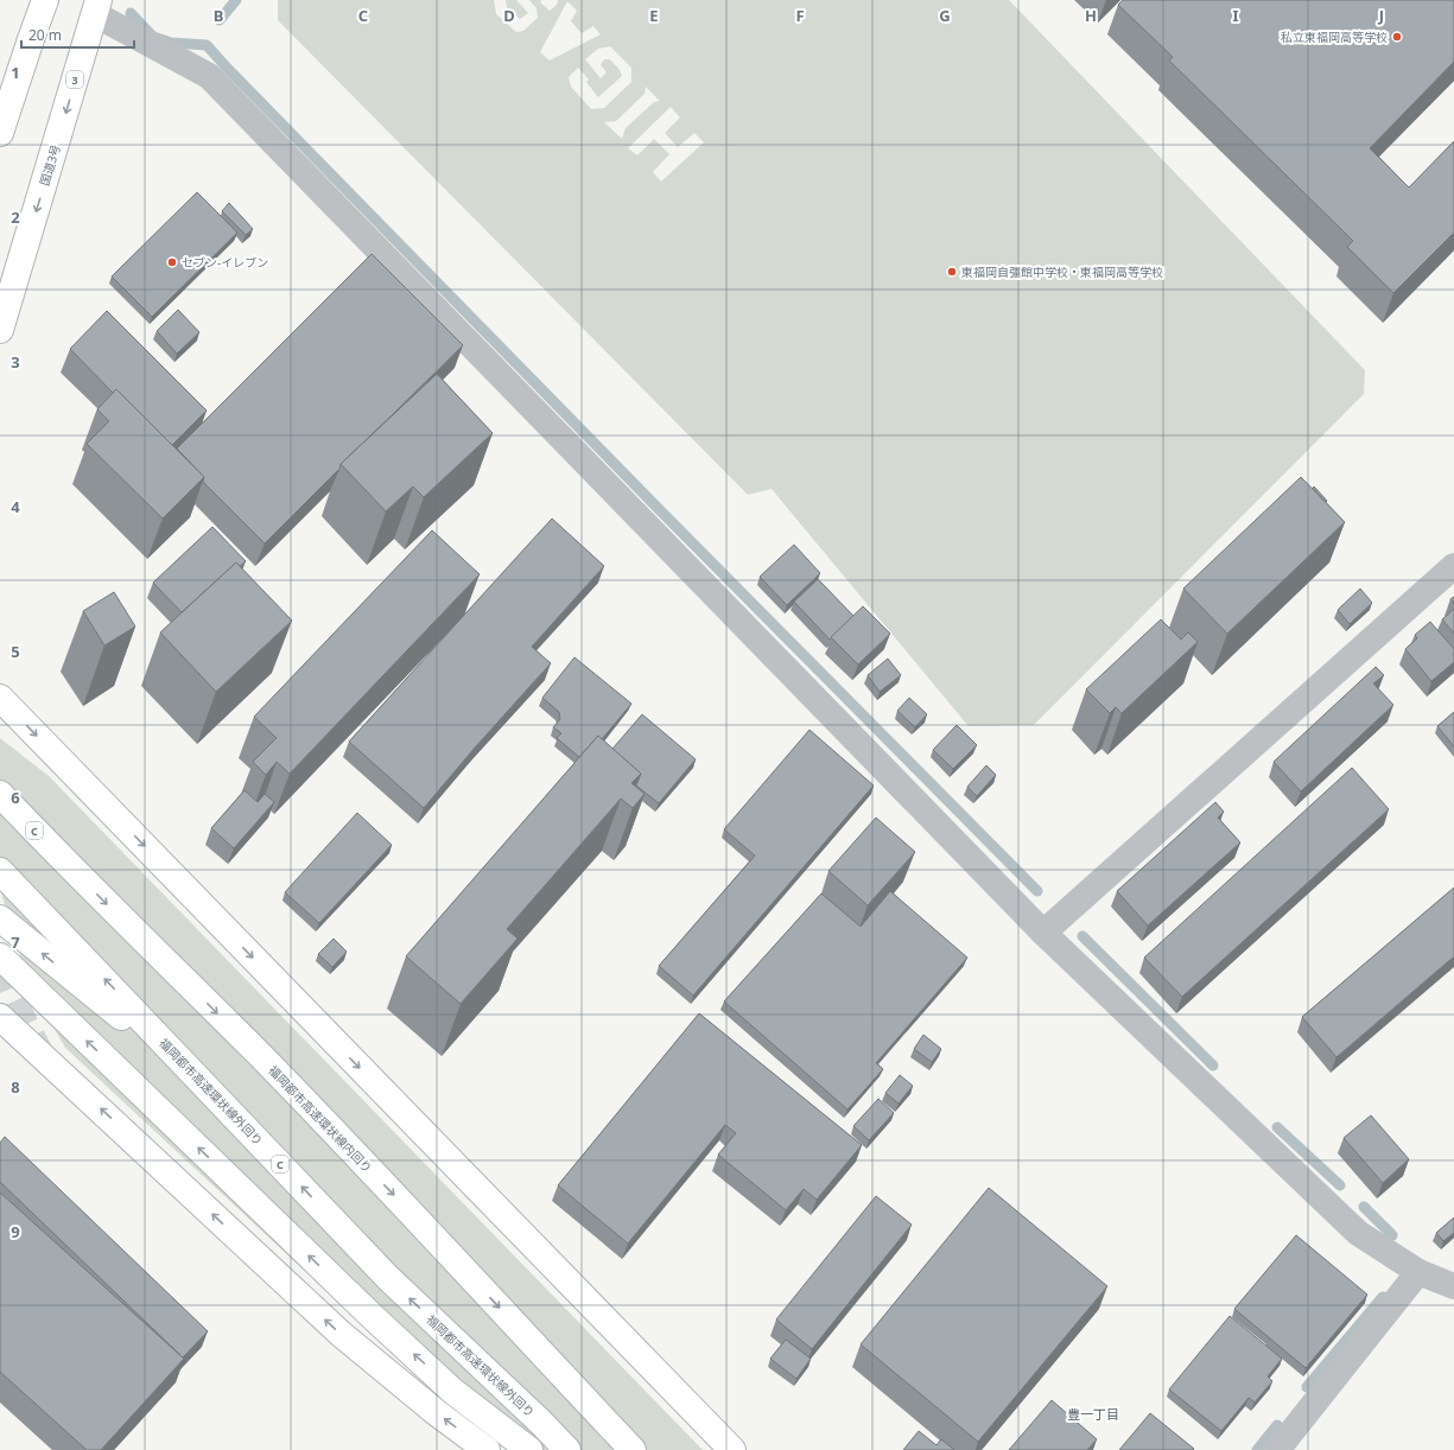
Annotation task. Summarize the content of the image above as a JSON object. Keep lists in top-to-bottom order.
{
  "streets": {
    "main road": [
      "3",
      "国道3号",
      "C",
      "福岡都市高速環状線外回り",
      "福岡都市高速環状線内回り"
    ]
  },
  "districts": ["豊一丁目"],
  "places": ["私立東福岡高等学校", "セブン-イレブン", "東福岡自彊館中学校・東福岡高等学校"],
  "scale_bar": "20 m",
  "grid": {
    "columns": [
      "B",
      "C",
      "D",
      "E",
      "F",
      "G",
      "H",
      "I",
      "J"
    ],
    "rows": [
      "1",
      "2",
      "3",
      "4",
      "5",
      "6",
      "7",
      "8",
      "9"
    ]
  }
}
